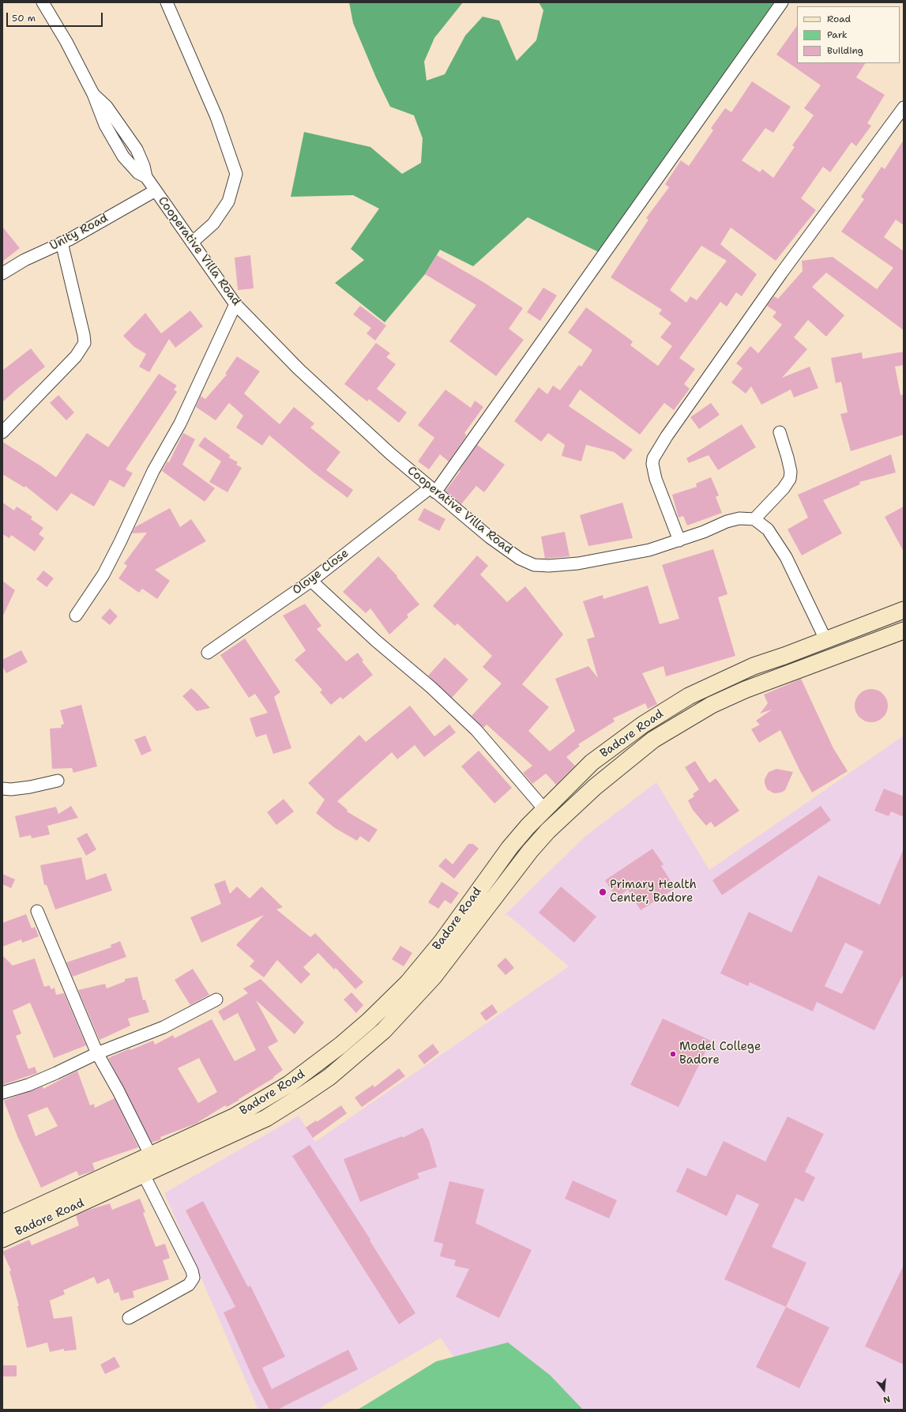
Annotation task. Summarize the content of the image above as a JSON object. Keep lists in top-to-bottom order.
{
  "streets": {
    "main road": ["Badore Road"],
    "street": ["Unity Road", "Cooperative Villa Road", "Oloye Close"]
  },
  "crossings": [
    ["Unity Road", "Cooperative Villa Road"],
    ["Cooperative Villa Road", "Oloye Close"]
  ],
  "places": ["Primary Health Center, Badore", "Model College Badore"],
  "legend": ["Road", "Park", "Building"],
  "scale_bar": "50 m",
  "north": "bottom"
}
